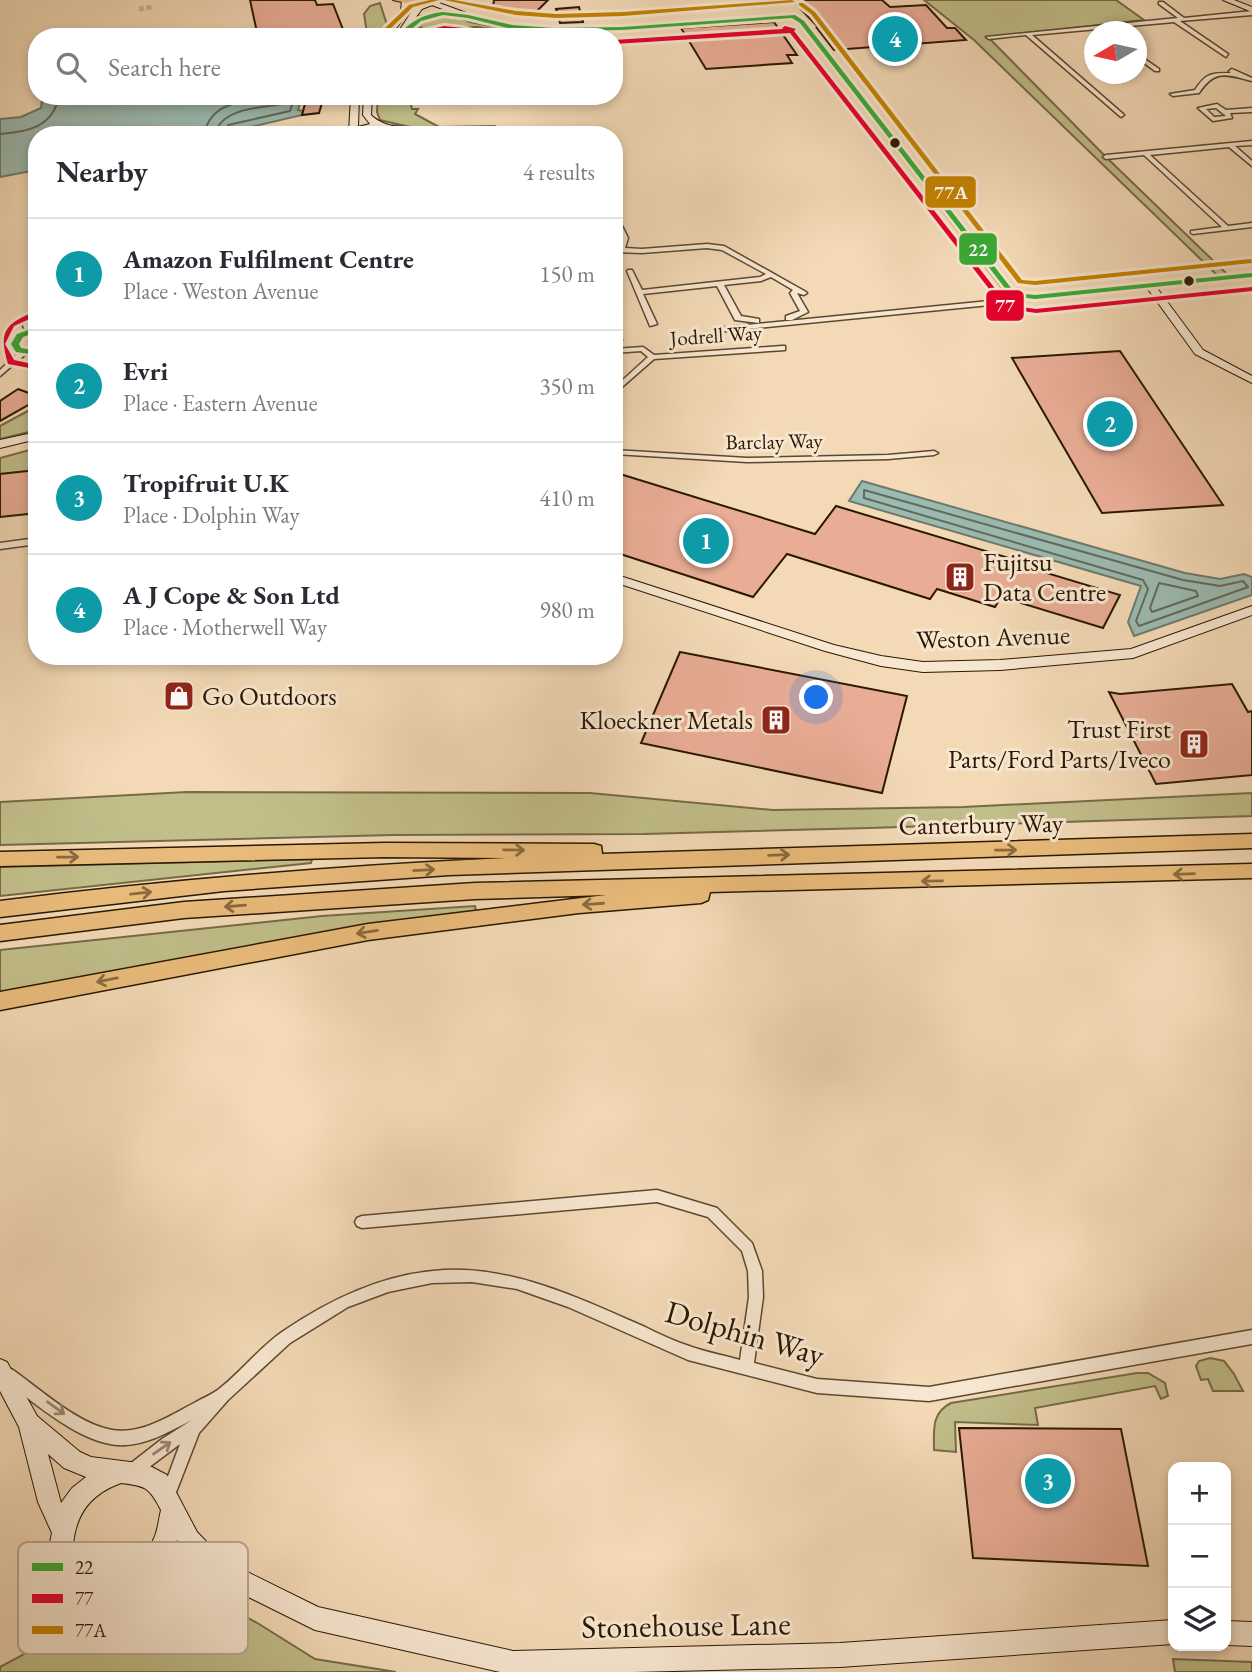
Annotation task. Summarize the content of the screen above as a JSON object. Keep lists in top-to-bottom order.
{
  "streets": {
    "highway": ["Canterbury Way"],
    "street": [
      "Jodrell Way",
      "Barclay Way",
      "Weston Avenue",
      "Dolphin Way",
      "Stonehouse Lane"
    ]
  },
  "crossings": [
    ["Dolphin Way", "Stonehouse Lane"]
  ],
  "places": {
    "building": ["Fujitsu Data Centre", "Kloeckner Metals", "Trust First Parts/Ford Parts/Iveco"],
    "shop": ["Go Outdoors"]
  },
  "lines": ["transit line 77A", "transit line 22", "transit line 77"],
  "legend": ["22", "77", "77A"],
  "north": "left",
  "page": {
    "pins": [
      "4",
      "2",
      "1",
      "3"
    ],
    "search": "Search here",
    "heading": ["Nearby", "4 results"],
    "list": [
      {
        "mark": "1",
        "name": "Amazon Fulfilment Centre",
        "note": "Place · Weston Avenue",
        "value": "150 m"
      },
      {
        "mark": "2",
        "name": "Evri",
        "note": "Place · Eastern Avenue",
        "value": "350 m"
      },
      {
        "mark": "3",
        "name": "Tropifruit U.K",
        "note": "Place · Dolphin Way",
        "value": "410 m"
      },
      {
        "mark": "4",
        "name": "A J Cope & Son Ltd",
        "note": "Place · Motherwell Way",
        "value": "980 m"
      }
    ],
    "map_buttons": ["+", "−"]
  }
}
